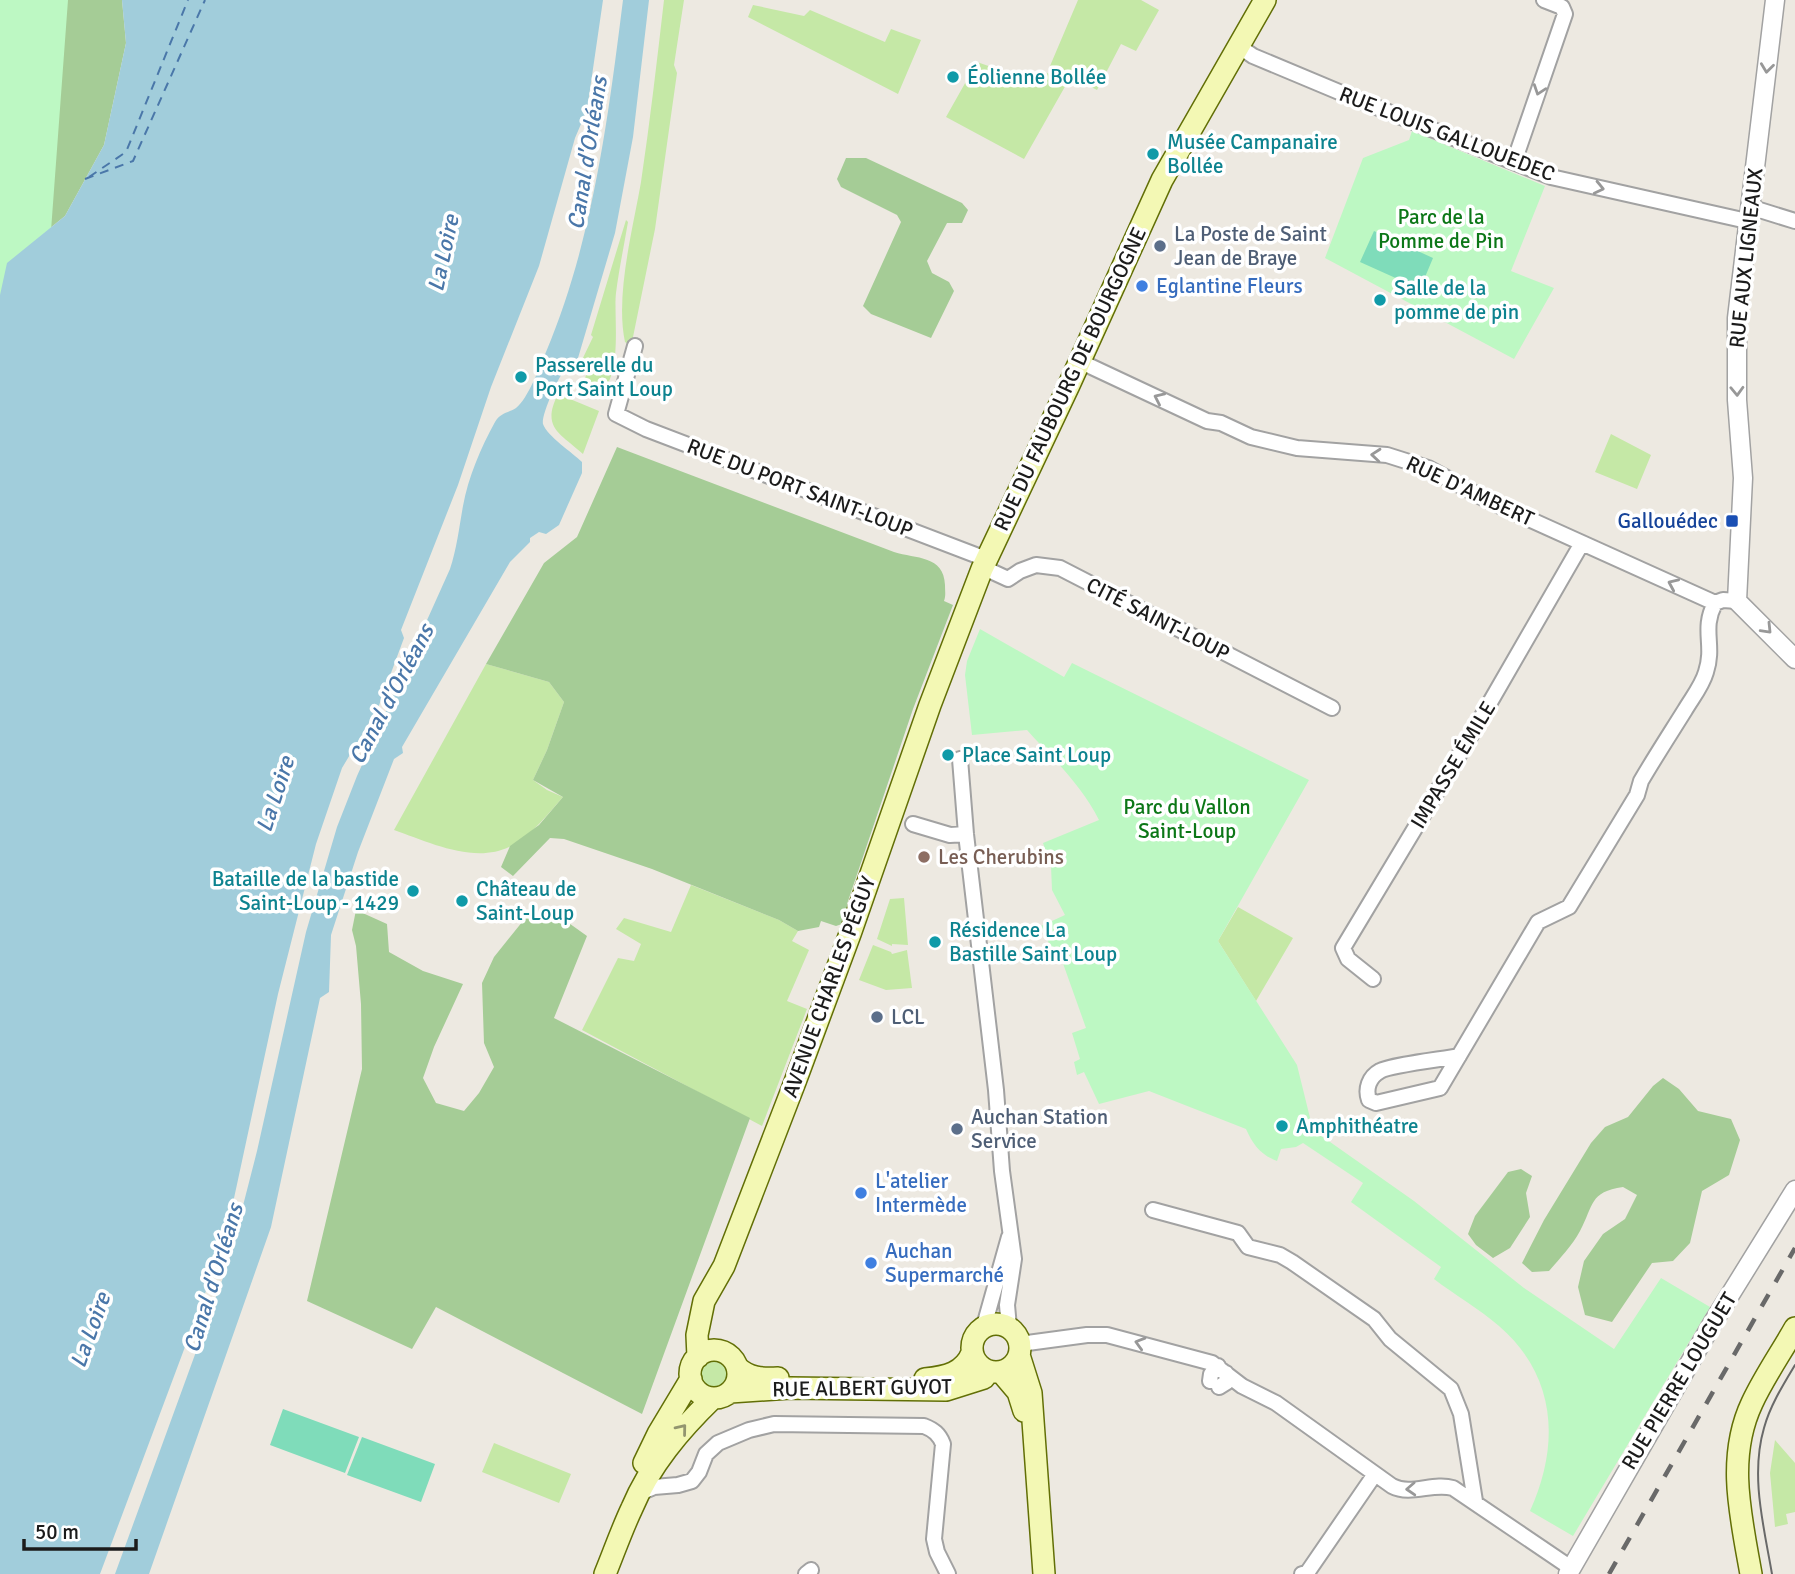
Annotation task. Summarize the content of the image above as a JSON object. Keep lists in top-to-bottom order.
{
  "streets": {
    "main road": ["RUE DU FAUBOURG DE BOURGOGNE", "AVENUE CHARLES PÉGUY", "RUE ALBERT GUYOT"],
    "street": [
      "RUE LOUIS GALLOUEDEC",
      "RUE AUX LIGNEAUX",
      "RUE DU PORT SAINT-LOUP",
      "RUE D'AMBERT",
      "CITÉ SAINT-LOUP",
      "IMPASSE ÉMILE",
      "RUE PIERRE LOUGUET"
    ]
  },
  "crossings": [
    ["RUE LOUIS GALLOUEDEC", "RUE AUX LIGNEAUX"],
    ["RUE LOUIS GALLOUEDEC", "RUE DU FAUBOURG DE BOURGOGNE"],
    ["RUE AUX LIGNEAUX", "RUE D'AMBERT"],
    ["RUE DU FAUBOURG DE BOURGOGNE", "RUE DU PORT SAINT-LOUP"],
    ["RUE DU FAUBOURG DE BOURGOGNE", "RUE D'AMBERT"],
    ["RUE DU FAUBOURG DE BOURGOGNE", "CITÉ SAINT-LOUP"],
    ["RUE DU FAUBOURG DE BOURGOGNE", "AVENUE CHARLES PÉGUY"],
    ["RUE DU PORT SAINT-LOUP", "CITÉ SAINT-LOUP"],
    ["RUE D'AMBERT", "IMPASSE ÉMILE"],
    ["AVENUE CHARLES PÉGUY", "RUE ALBERT GUYOT"]
  ],
  "one_way": ["RUE LOUIS GALLOUEDEC", "RUE AUX LIGNEAUX", "RUE D'AMBERT"],
  "water": ["Canal d'Orléans", "La Loire"],
  "parks": ["Parc de la Pomme de Pin", "Parc du Vallon Saint-Loup"],
  "places": {
    "other": [
      "Éolienne Bollée",
      "Musée Campanaire Bollée",
      "La Poste de Saint Jean de Braye",
      "Eglantine Fleurs",
      "Salle de la pomme de pin",
      "Passerelle du Port Saint Loup",
      "Place Saint Loup",
      "Les Cherubins",
      "Bataille de la bastide Saint-Loup - 1429",
      "Château de Saint-Loup",
      "Résidence La Bastille Saint Loup",
      "LCL",
      "Amphithéatre",
      "Auchan Station Service",
      "L'atelier Intermède",
      "Auchan Supermarché"
    ],
    "transit": ["Gallouédec"]
  },
  "scale_bar": "50 m"
}
